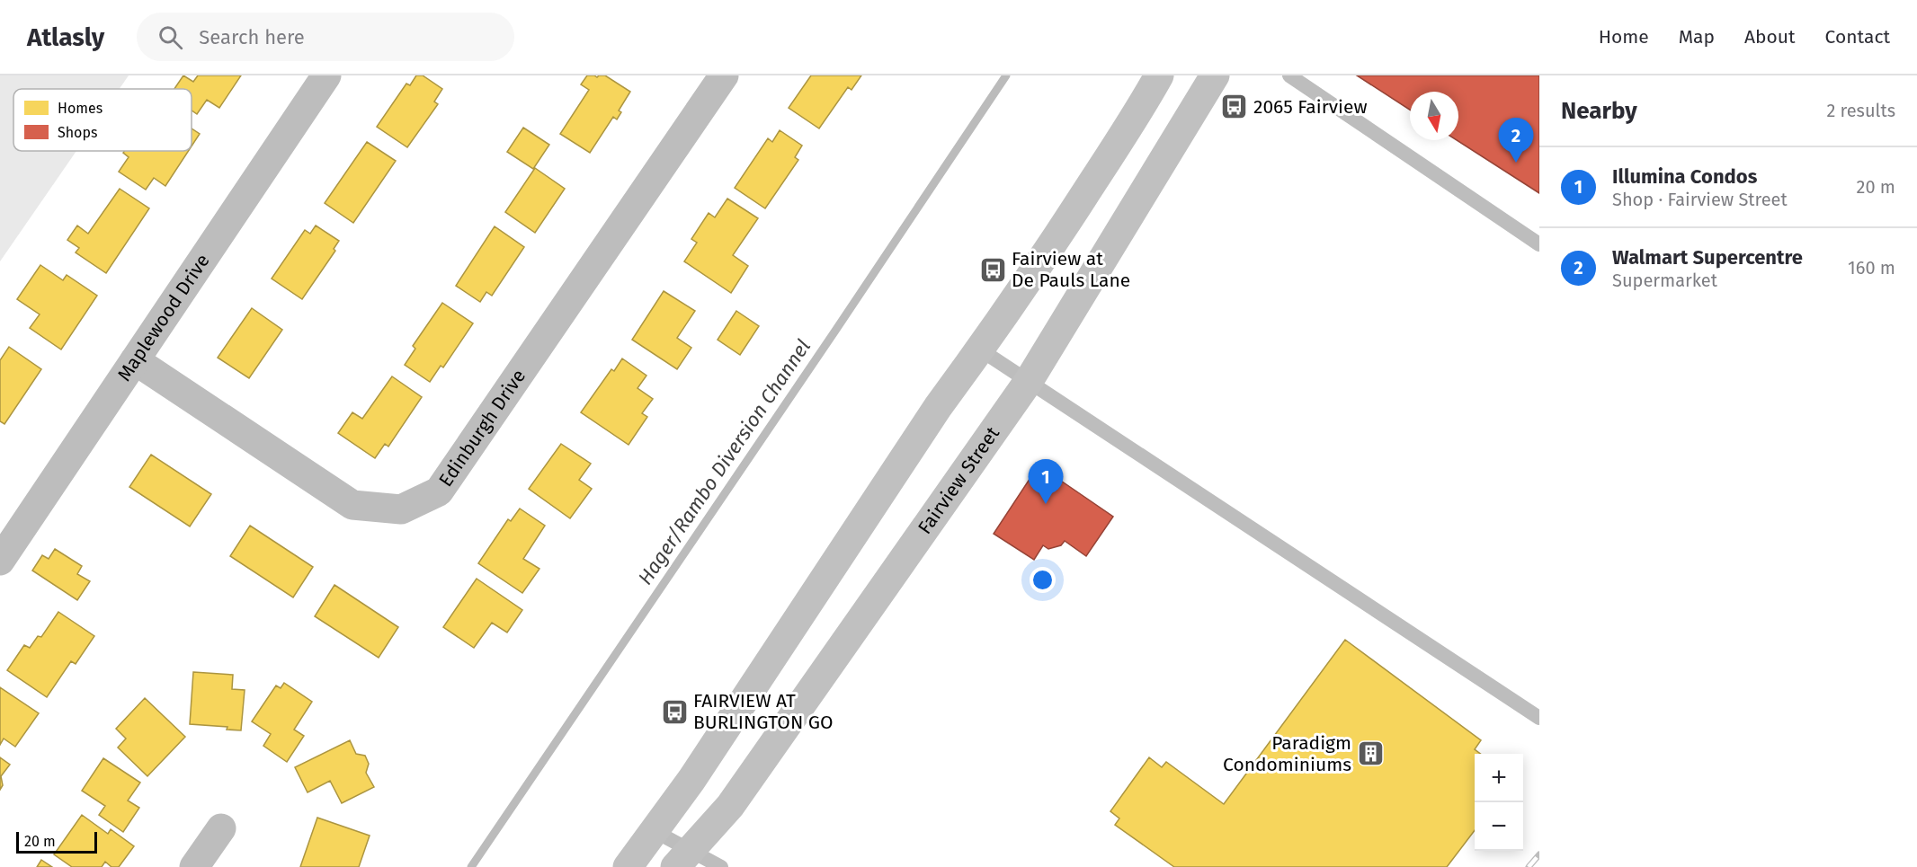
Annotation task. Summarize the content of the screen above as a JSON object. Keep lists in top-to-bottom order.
{
  "streets": {
    "main road": ["Fairview Street"],
    "street": ["Maplewood Drive", "Edinburgh Drive"]
  },
  "crossings": [
    ["Maplewood Drive", "Edinburgh Drive"]
  ],
  "water": ["Hager/Rambo Diversion Channel"],
  "places": {
    "bus stop": ["2065 Fairview", "Fairview at De Pauls Lane", "FAIRVIEW AT BURLINGTON GO"],
    "building": ["Paradigm Condominiums"]
  },
  "legend": ["Homes", "Shops"],
  "scale_bar": "20 m",
  "north": "bottom",
  "page": {
    "header": "Atlasly",
    "search": "Search here",
    "nav": [
      "Home",
      "Map",
      "About",
      "Contact"
    ],
    "heading": ["Nearby", "2 results"],
    "pins": ["2", "1"],
    "list": [
      {
        "mark": "1",
        "name": "Illumina Condos",
        "note": "Shop · Fairview Street",
        "value": "20 m"
      },
      {
        "mark": "2",
        "name": "Walmart Supercentre",
        "note": "Supermarket",
        "value": "160 m"
      }
    ],
    "map_buttons": ["+", "−"],
    "scale": "20 m"
  }
}
